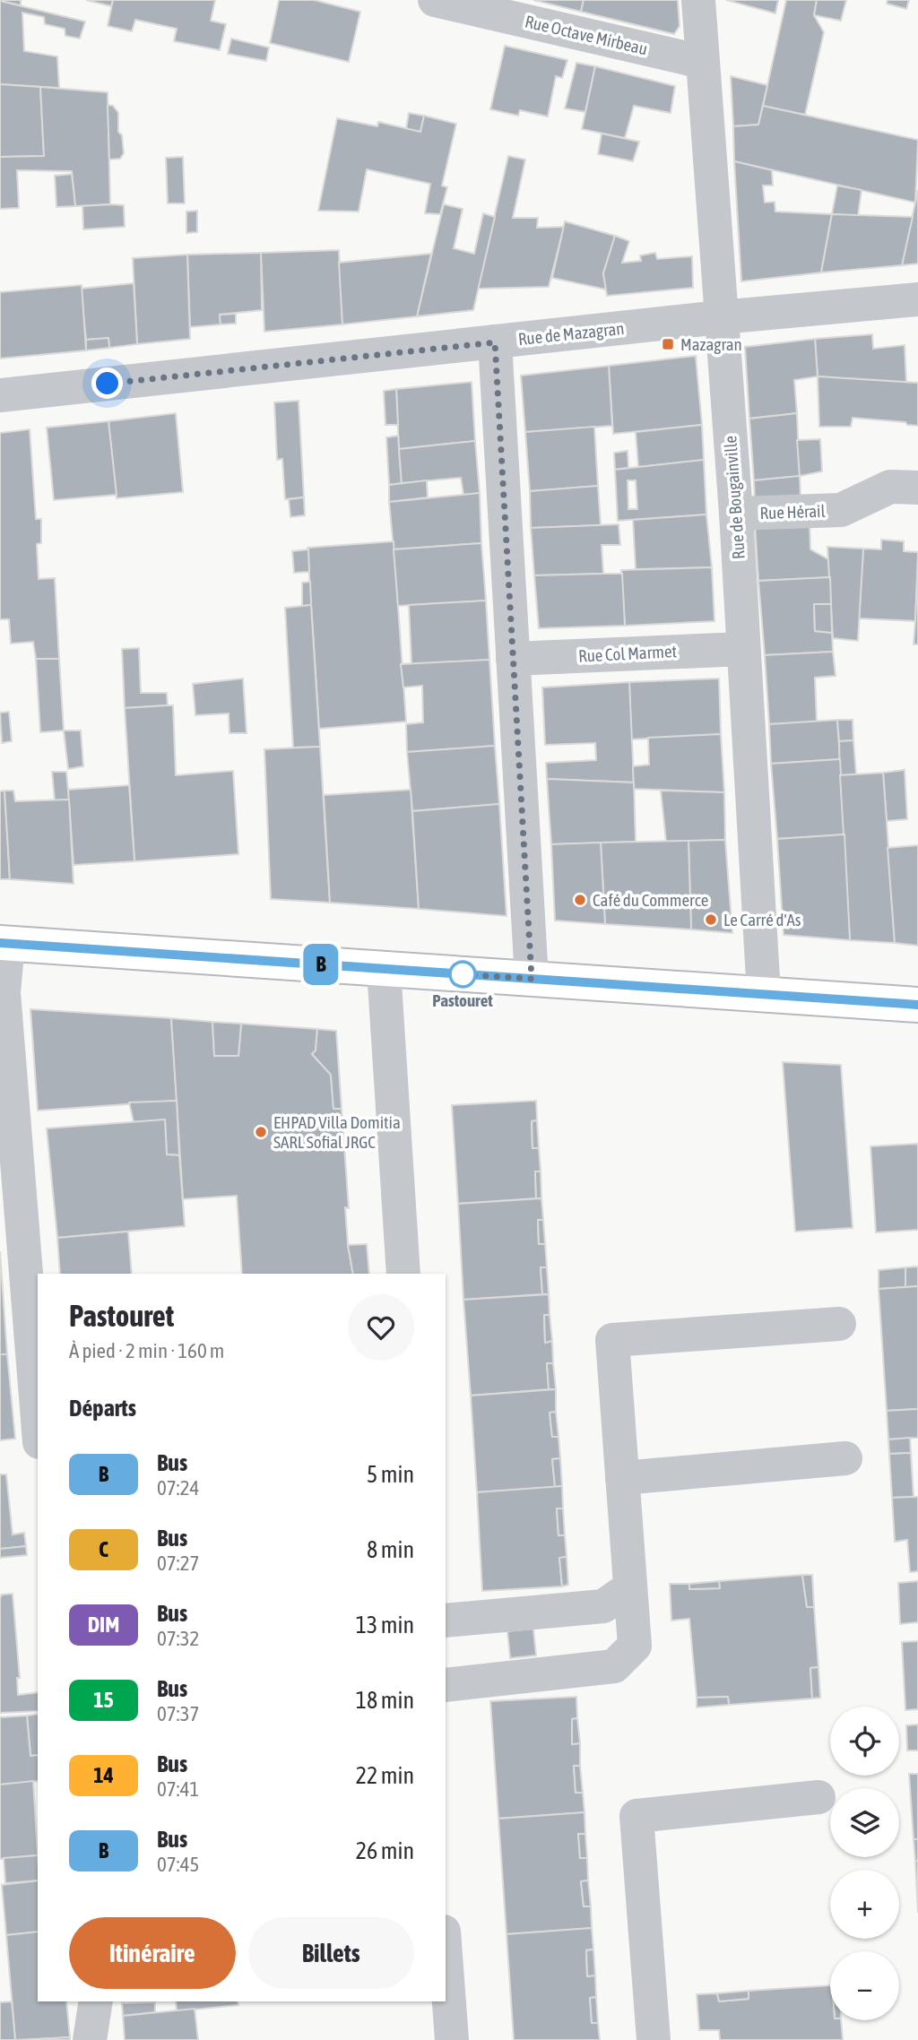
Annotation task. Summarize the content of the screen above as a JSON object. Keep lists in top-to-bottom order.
{
  "streets": {
    "street": [
      "Rue Octave Mirbeau",
      "Rue de Mazagran",
      "Rue de Bougainville",
      "Rue Hérail",
      "Rue Col Marmet"
    ]
  },
  "crossings": [
    ["Rue Octave Mirbeau", "Rue de Bougainville"],
    ["Rue de Mazagran", "Rue de Bougainville"],
    ["Rue de Bougainville", "Rue Hérail"],
    ["Rue de Bougainville", "Rue Col Marmet"]
  ],
  "places": {
    "transit": ["Mazagran"],
    "other": [
      "Café du Commerce",
      "Le Carré d'As",
      "Pastouret",
      "EHPAD Villa Domitia SARL Sofial JRGC"
    ]
  },
  "lines": ["bus line B"],
  "page": {
    "on_map": "B",
    "heading": [
      ["Pastouret", "À pied · 2 min · 160 m"],
      "Départs"
    ],
    "list": [
      {
        "mark": "B",
        "name": "Bus",
        "note": "07:24",
        "value": "5 min"
      },
      {
        "mark": "C",
        "name": "Bus",
        "note": "07:27",
        "value": "8 min"
      },
      {
        "mark": "DIM",
        "name": "Bus",
        "note": "07:32",
        "value": "13 min"
      },
      {
        "mark": "15",
        "name": "Bus",
        "note": "07:37",
        "value": "18 min"
      },
      {
        "mark": "14",
        "name": "Bus",
        "note": "07:41",
        "value": "22 min"
      },
      {
        "mark": "B",
        "name": "Bus",
        "note": "07:45",
        "value": "26 min"
      }
    ],
    "map_buttons": ["+", "−"],
    "buttons": ["Itinéraire", "Billets"]
  }
}
